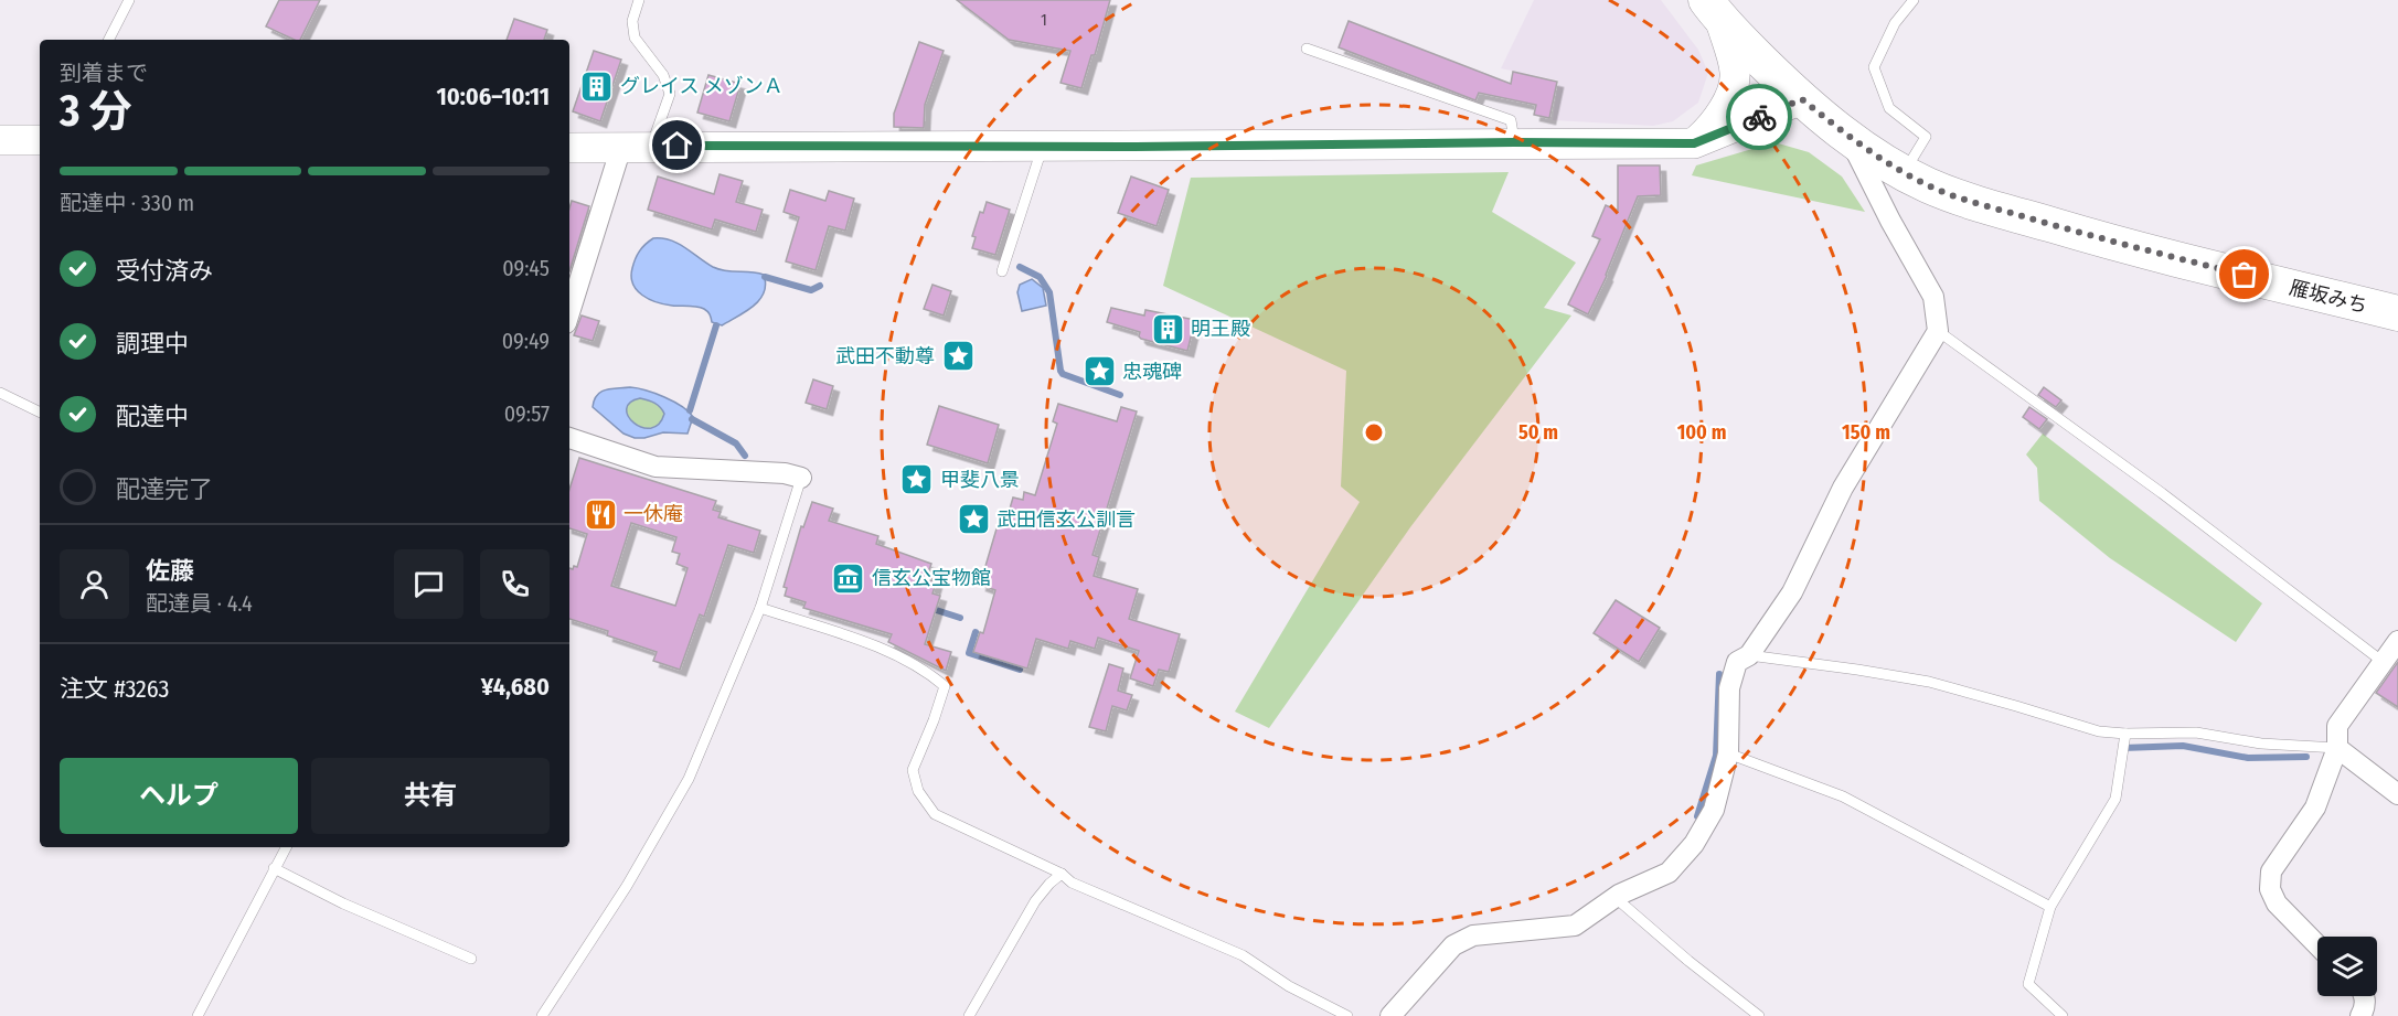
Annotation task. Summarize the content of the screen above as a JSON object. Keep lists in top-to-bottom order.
{
  "streets": {
    "highway": ["雁坂みち"]
  },
  "places": {
    "building": ["グレイス メゾンＡ", "明王殿"],
    "place": [
      "武田不動尊",
      "忠魂碑",
      "甲斐八景",
      "武田信玄公訓言"
    ],
    "restaurant": ["一休庵"],
    "museum": ["信玄公宝物館"]
  },
  "house_numbers": ["1"],
  "page": {
    "heading": ["3 分", "到着まで", "10:06–10:11"],
    "panel": [
      "佐藤",
      "配達員 · 4.4",
      "注文 #3263",
      "¥4,680"
    ],
    "bar": "配達中 · 330 m",
    "list": [
      ["受付済み", "09:45"],
      ["調理中", "09:49"],
      ["配達中", "09:57"],
      "配達完了"
    ],
    "buttons": ["ヘルプ", "共有"]
  },
  "rings": ["50 m", "100 m", "150 m"]
}
